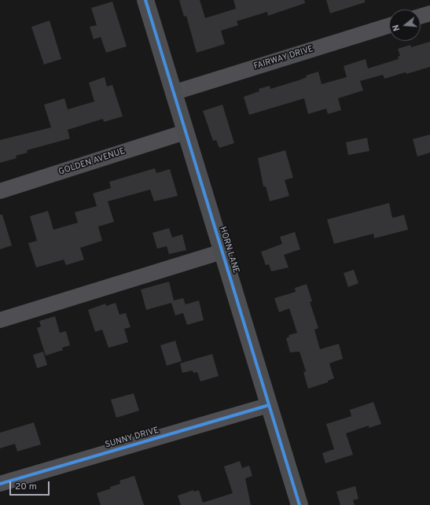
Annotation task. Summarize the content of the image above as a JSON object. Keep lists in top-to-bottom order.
{
  "streets": {
    "street": [
      "FAIRWAY DRIVE",
      "GOLDEN AVENUE",
      "HORN LANE",
      "SUNNY DRIVE"
    ]
  },
  "crossings": [
    ["FAIRWAY DRIVE", "HORN LANE"],
    ["GOLDEN AVENUE", "HORN LANE"],
    ["HORN LANE", "SUNNY DRIVE"]
  ],
  "scale_bar": "20 m",
  "north": "left"
}
